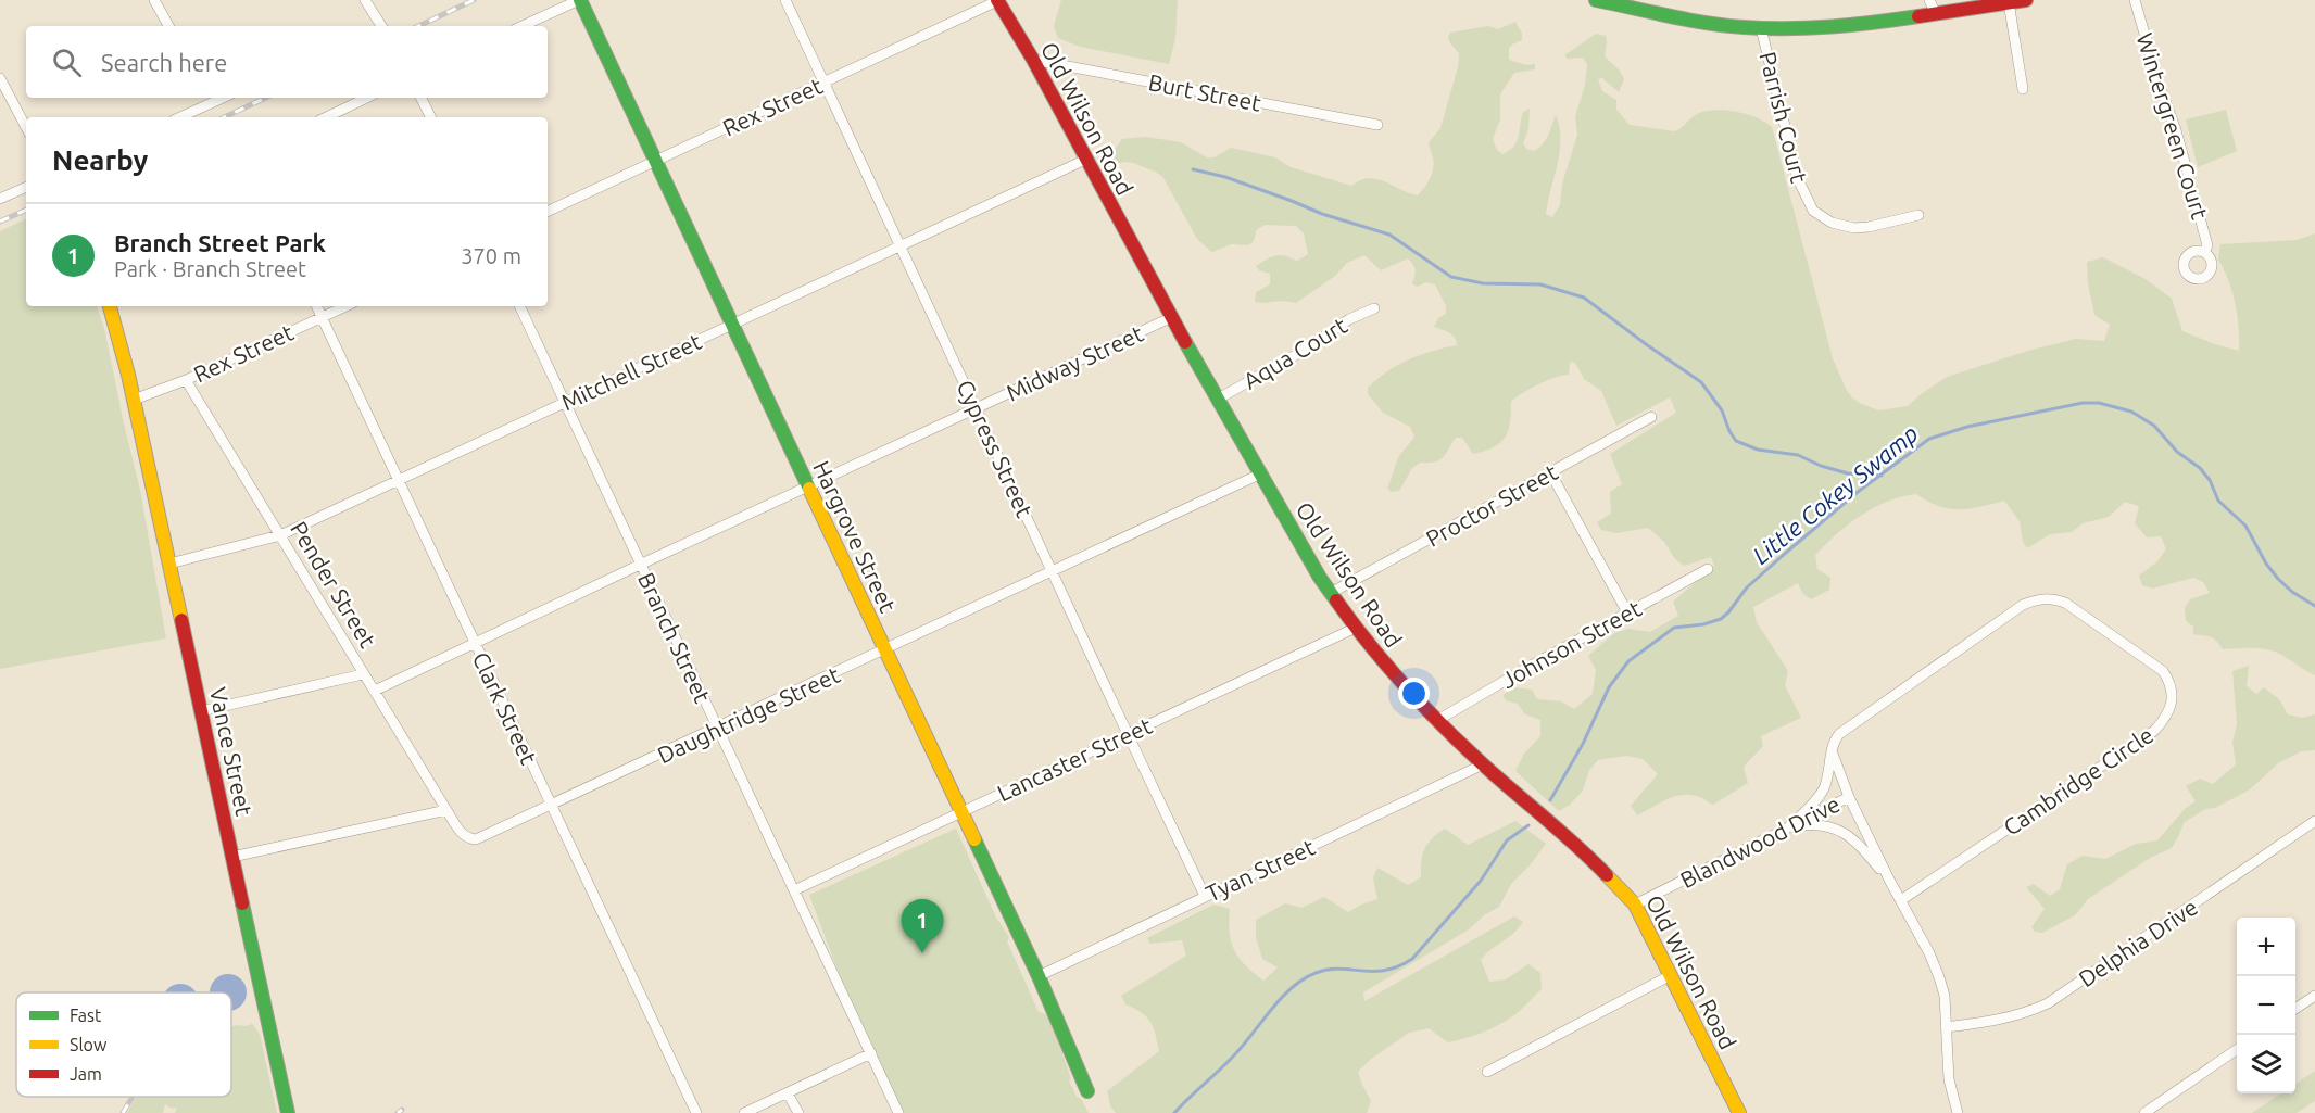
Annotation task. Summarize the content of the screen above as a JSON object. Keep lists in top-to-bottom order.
{
  "streets": {
    "street": [
      "Burt Street",
      "Rex Street",
      "Parrish Court",
      "Old Wilson Road",
      "Wintergreen Court",
      "Aqua Court",
      "Midway Street",
      "Mitchell Street",
      "Cypress Street",
      "Proctor Street",
      "Hargrove Street",
      "Pender Street",
      "Branch Street",
      "Johnson Street",
      "Clark Street",
      "Daughtridge Street",
      "Vance Street",
      "Lancaster Street",
      "Cambridge Circle",
      "Blandwood Drive",
      "Tyan Street",
      "Delphia Drive"
    ]
  },
  "crossings": [
    ["Burt Street", "Old Wilson Road"],
    ["Rex Street", "Old Wilson Road"],
    ["Rex Street", "Cypress Street"],
    ["Rex Street", "Hargrove Street"],
    ["Rex Street", "Pender Street"],
    ["Rex Street", "Clark Street"],
    ["Rex Street", "Vance Street"],
    ["Old Wilson Road", "Aqua Court"],
    ["Old Wilson Road", "Midway Street"],
    ["Old Wilson Road", "Mitchell Street"],
    ["Old Wilson Road", "Proctor Street"],
    ["Old Wilson Road", "Johnson Street"],
    ["Old Wilson Road", "Daughtridge Street"],
    ["Old Wilson Road", "Lancaster Street"],
    ["Old Wilson Road", "Blandwood Drive"],
    ["Old Wilson Road", "Tyan Street"],
    ["Midway Street", "Cypress Street"],
    ["Midway Street", "Hargrove Street"],
    ["Midway Street", "Pender Street"],
    ["Midway Street", "Branch Street"],
    ["Midway Street", "Clark Street"],
    ["Mitchell Street", "Cypress Street"],
    ["Mitchell Street", "Hargrove Street"],
    ["Mitchell Street", "Pender Street"],
    ["Mitchell Street", "Branch Street"],
    ["Mitchell Street", "Clark Street"],
    ["Mitchell Street", "Vance Street"],
    ["Cypress Street", "Daughtridge Street"],
    ["Cypress Street", "Lancaster Street"],
    ["Cypress Street", "Tyan Street"],
    ["Hargrove Street", "Daughtridge Street"],
    ["Hargrove Street", "Lancaster Street"],
    ["Hargrove Street", "Tyan Street"],
    ["Pender Street", "Daughtridge Street"],
    ["Branch Street", "Daughtridge Street"],
    ["Branch Street", "Lancaster Street"],
    ["Clark Street", "Daughtridge Street"]
  ],
  "water": ["Little Cokey Swamp"],
  "legend": ["Fast", "Slow", "Jam"],
  "page": {
    "search": "Search here",
    "heading": "Nearby",
    "list": [
      {
        "mark": "1",
        "name": "Branch Street Park",
        "note": "Park · Branch Street",
        "value": "370 m"
      }
    ],
    "pins": "1",
    "map_buttons": ["+", "−"]
  }
}
